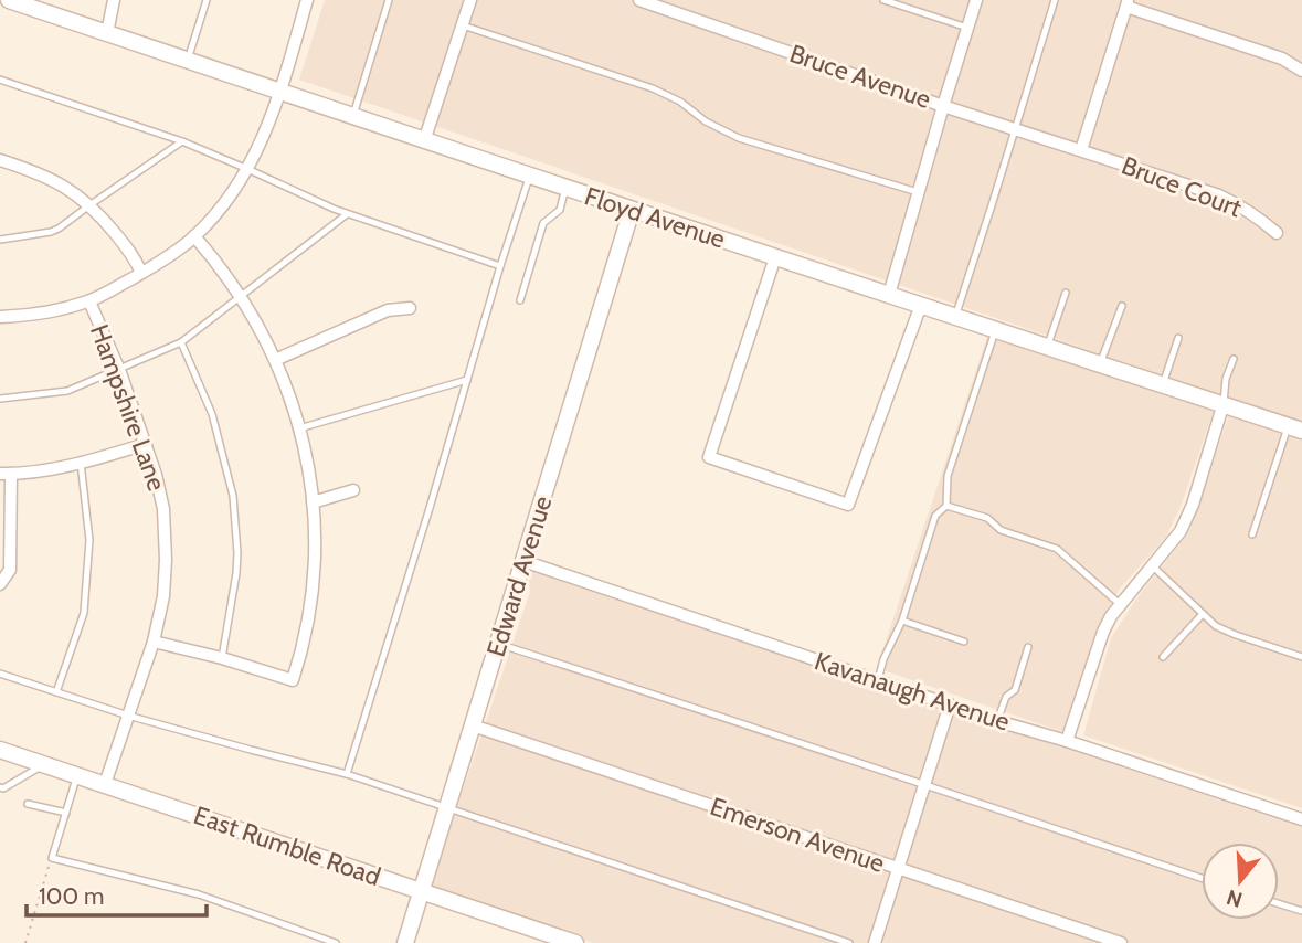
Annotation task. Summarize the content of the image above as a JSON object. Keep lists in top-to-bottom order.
{
  "streets": {
    "street": [
      "Bruce Avenue",
      "Bruce Court",
      "Floyd Avenue",
      "Hampshire Lane",
      "Edward Avenue",
      "Kavanaugh Avenue",
      "Emerson Avenue",
      "East Rumble Road"
    ]
  },
  "crossings": [
    ["Bruce Avenue", "Bruce Court"],
    ["Floyd Avenue", "Edward Avenue"],
    ["Hampshire Lane", "East Rumble Road"],
    ["Edward Avenue", "Kavanaugh Avenue"],
    ["Edward Avenue", "Emerson Avenue"],
    ["Edward Avenue", "East Rumble Road"]
  ],
  "scale_bar": "100 m",
  "north": "bottom"
}
